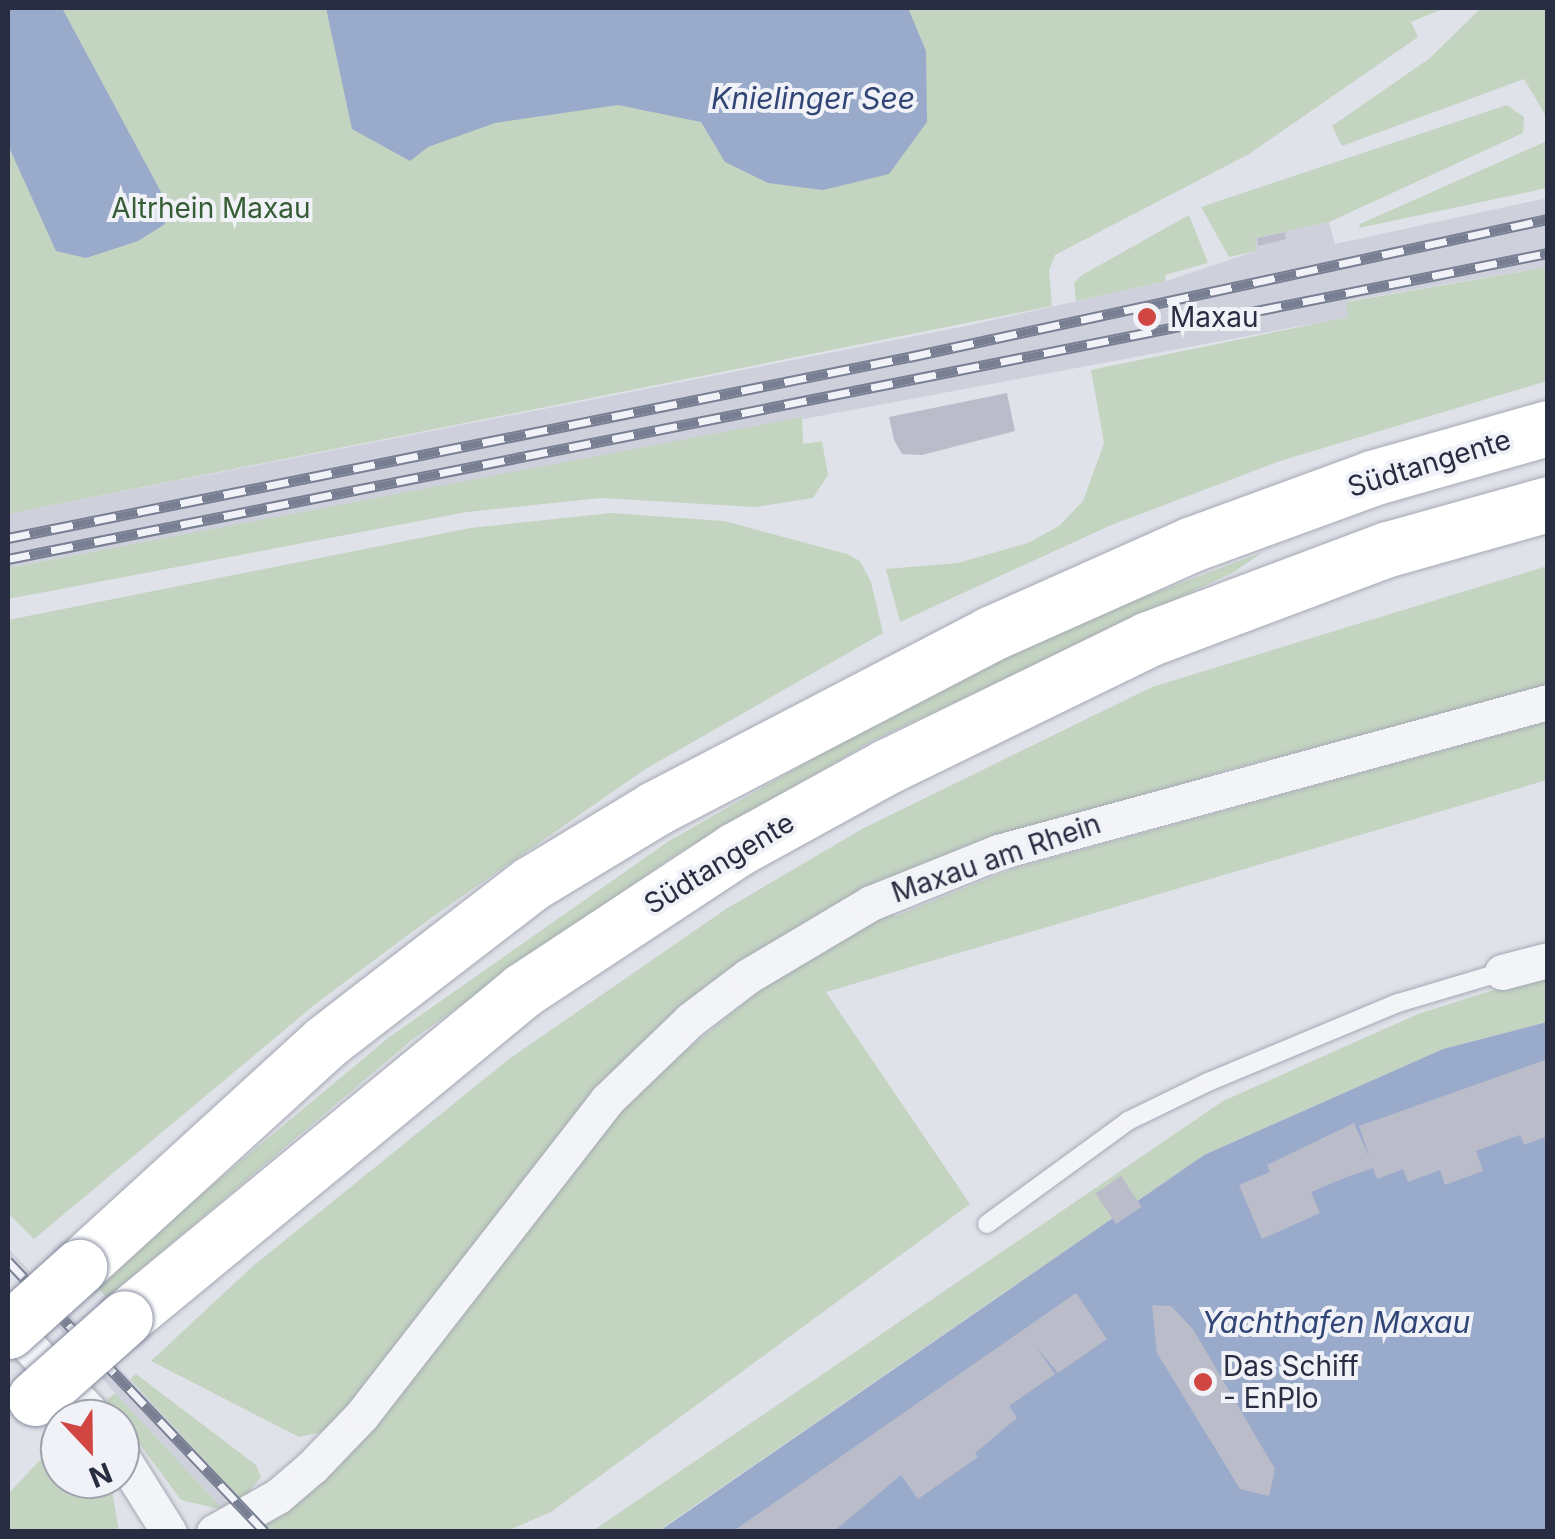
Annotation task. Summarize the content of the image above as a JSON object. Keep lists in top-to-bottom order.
{
  "streets": {
    "highway": ["Südtangente"],
    "street": ["Maxau am Rhein"]
  },
  "water": ["Knielinger See", "Yachthafen Maxau"],
  "parks": ["Altrhein Maxau"],
  "places": ["Maxau", "Das Schiff - EnPlo"],
  "north": "bottom"
}
